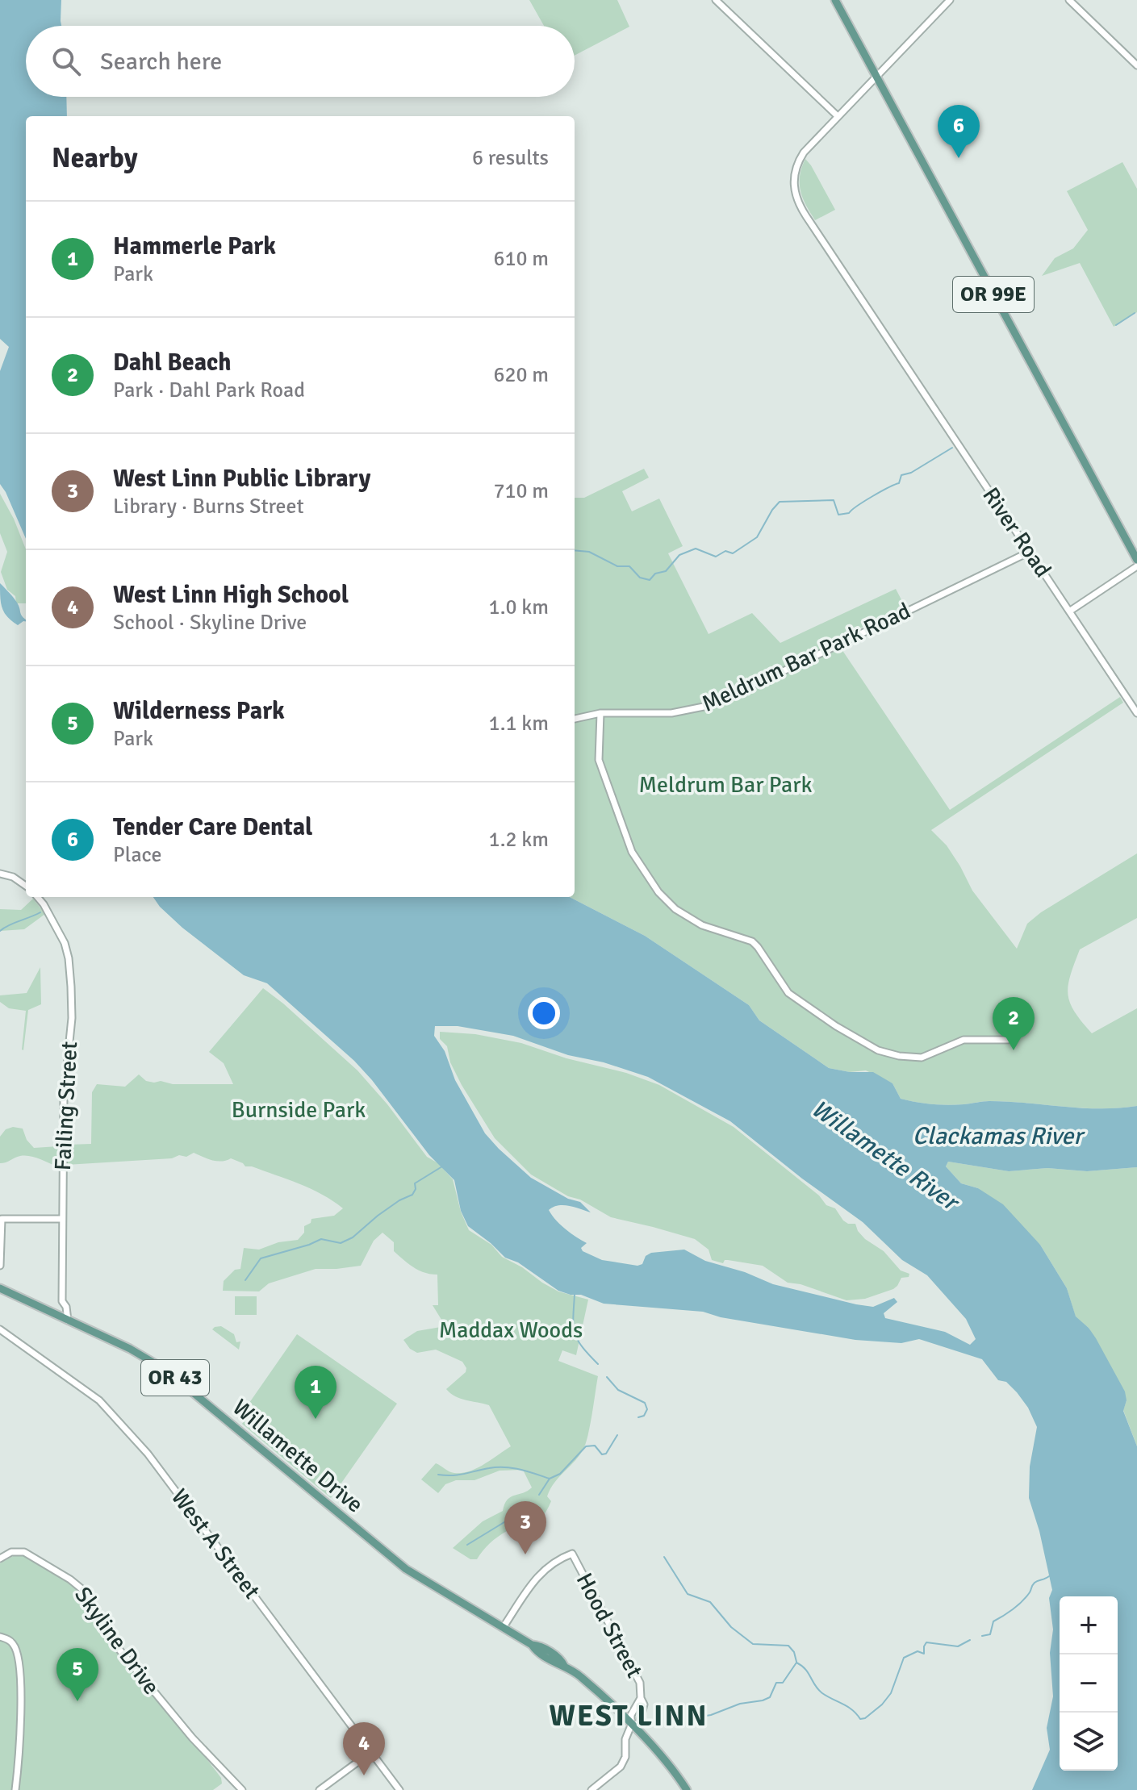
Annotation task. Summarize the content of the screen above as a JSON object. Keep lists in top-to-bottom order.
{
  "streets": {
    "main road": ["OR 99E", "OR 43", "Willamette Drive"],
    "street": [
      "River Road",
      "Meldrum Bar Park Road",
      "Failing Street",
      "West A Street",
      "Hood Street",
      "Skyline Drive"
    ]
  },
  "crossings": [
    ["River Road", "Meldrum Bar Park Road"],
    ["Failing Street", "Willamette Drive"],
    ["Willamette Drive", "Hood Street"]
  ],
  "districts": ["WEST LINN"],
  "water": ["Clackamas River", "Willamette River"],
  "parks": ["Meldrum Bar Park", "Burnside Park", "Maddax Woods"],
  "page": {
    "search": "Search here",
    "pins": [
      "6",
      "2",
      "1",
      "3",
      "5",
      "4"
    ],
    "heading": ["Nearby", "6 results"],
    "list": [
      {
        "mark": "1",
        "name": "Hammerle Park",
        "note": "Park",
        "value": "610 m"
      },
      {
        "mark": "2",
        "name": "Dahl Beach",
        "note": "Park · Dahl Park Road",
        "value": "620 m"
      },
      {
        "mark": "3",
        "name": "West Linn Public Library",
        "note": "Library · Burns Street",
        "value": "710 m"
      },
      {
        "mark": "4",
        "name": "West Linn High School",
        "note": "School · Skyline Drive",
        "value": "1.0 km"
      },
      {
        "mark": "5",
        "name": "Wilderness Park",
        "note": "Park",
        "value": "1.1 km"
      },
      {
        "mark": "6",
        "name": "Tender Care Dental",
        "note": "Place",
        "value": "1.2 km"
      }
    ],
    "map_buttons": ["+", "−"]
  }
}
